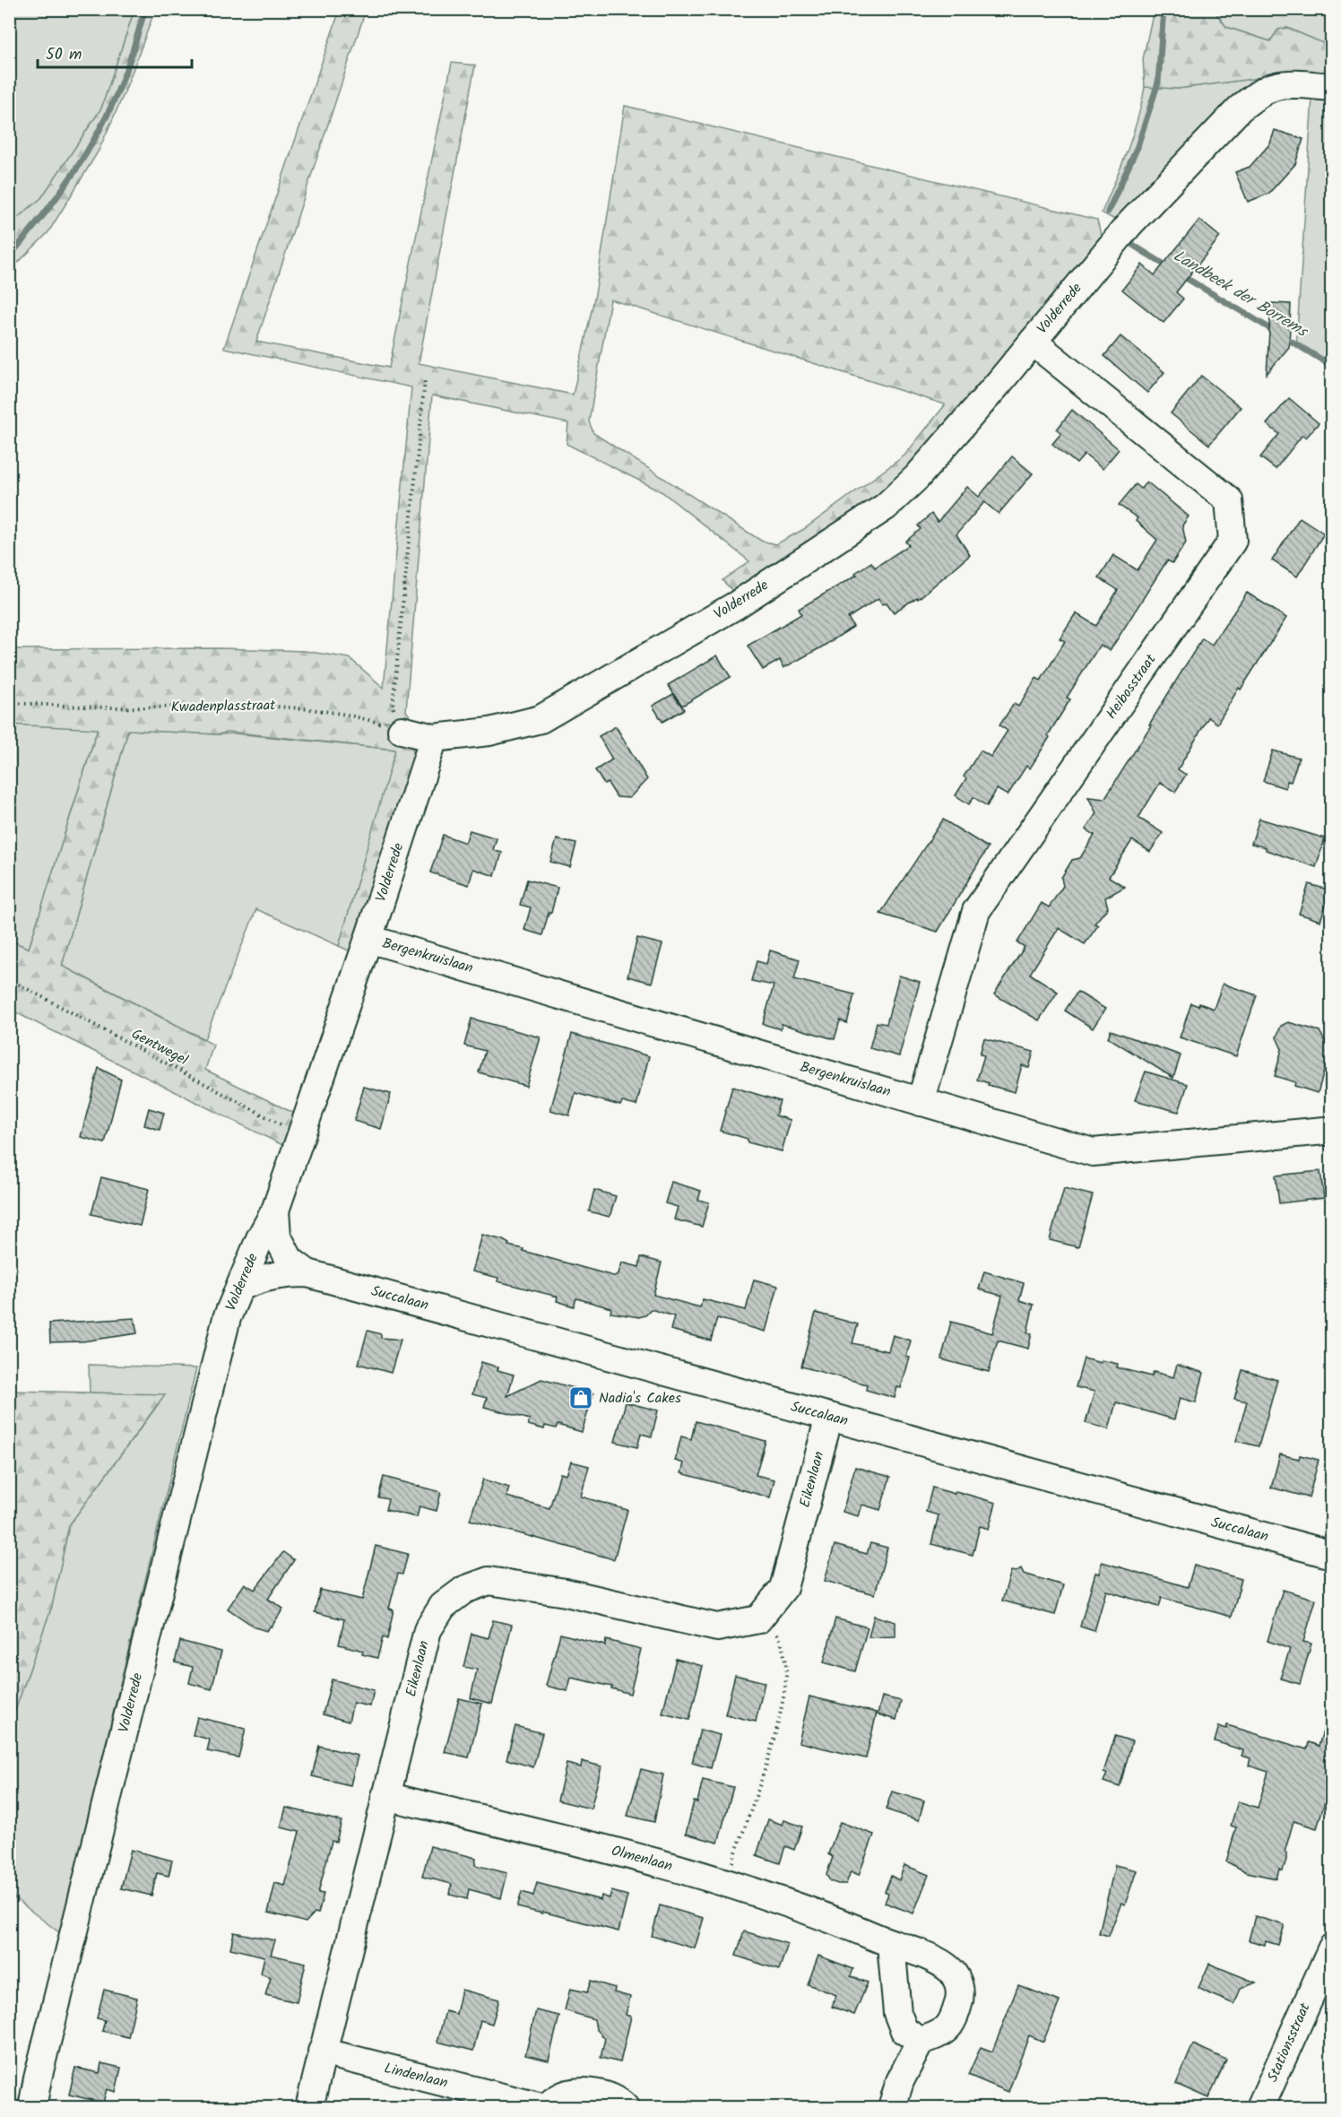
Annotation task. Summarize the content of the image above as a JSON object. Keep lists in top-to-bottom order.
{
  "streets": {
    "street": [
      "Volderrede",
      "Heibosstraat",
      "Bergenkruislaan",
      "Succalaan",
      "Eikenlaan",
      "Olmenlaan",
      "Stationsstraat",
      "Lindenlaan"
    ],
    "path": ["Kwadenplasstraat", "Gentwegel"]
  },
  "crossings": [
    ["Volderrede", "Heibosstraat"],
    ["Volderrede", "Bergenkruislaan"],
    ["Volderrede", "Gentwegel"],
    ["Volderrede", "Succalaan"],
    ["Heibosstraat", "Bergenkruislaan"],
    ["Succalaan", "Eikenlaan"],
    ["Eikenlaan", "Olmenlaan"],
    ["Eikenlaan", "Lindenlaan"]
  ],
  "water": ["Landbeek der Borrems"],
  "places": {
    "shop": ["Nadia's Cakes"]
  },
  "scale_bar": "50 m"
}
